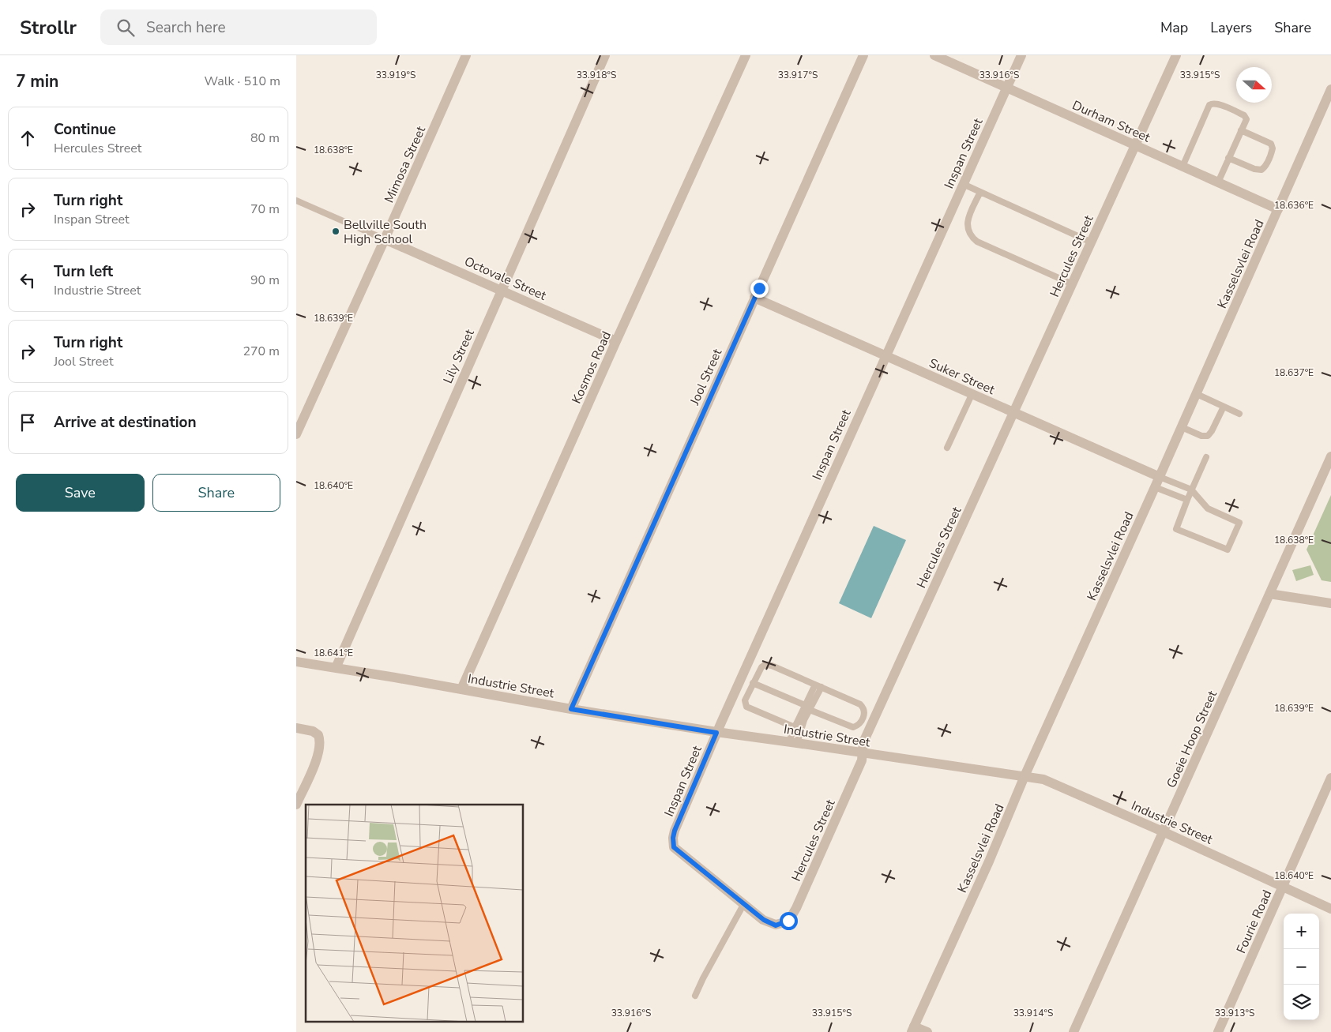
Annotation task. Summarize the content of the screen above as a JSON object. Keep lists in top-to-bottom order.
{
  "streets": {
    "street": [
      "Durham Street",
      "Inspan Street",
      "Mimosa Street",
      "Hercules Street",
      "Kasselsvlei Road",
      "Octovale Street",
      "Lily Street",
      "Kosmos Road",
      "Suker Street",
      "Jool Street",
      "Industrie Street",
      "Goeie Hoop Street",
      "Fourie Road"
    ]
  },
  "crossings": [
    ["Durham Street", "Inspan Street"],
    ["Durham Street", "Hercules Street"],
    ["Durham Street", "Kasselsvlei Road"],
    ["Inspan Street", "Hercules Street"],
    ["Inspan Street", "Suker Street"],
    ["Inspan Street", "Industrie Street"],
    ["Mimosa Street", "Octovale Street"],
    ["Hercules Street", "Suker Street"],
    ["Hercules Street", "Industrie Street"],
    ["Kasselsvlei Road", "Suker Street"],
    ["Kasselsvlei Road", "Industrie Street"],
    ["Octovale Street", "Lily Street"],
    ["Octovale Street", "Kosmos Road"],
    ["Lily Street", "Industrie Street"],
    ["Kosmos Road", "Industrie Street"],
    ["Suker Street", "Jool Street"],
    ["Jool Street", "Industrie Street"],
    ["Industrie Street", "Goeie Hoop Street"],
    ["Industrie Street", "Fourie Road"]
  ],
  "places": ["Bellville South High School"],
  "north": "right",
  "page": {
    "header": "Strollr",
    "search": "Search here",
    "nav": ["Map", "Layers", "Share"],
    "heading": ["7 min", "Walk · 510 m"],
    "list": [
      ["Continue", "Hercules Street", "80 m"],
      ["Turn right", "Inspan Street", "70 m"],
      ["Turn left", "Industrie Street", "90 m"],
      ["Turn right", "Jool Street", "270 m"],
      "Arrive at destination"
    ],
    "buttons": ["Save", "Share"],
    "map_buttons": ["+", "−"]
  },
  "coordinates": [
    "33.919°S",
    "33.918°S",
    "33.917°S",
    "33.916°S",
    "33.915°S",
    "18.638°E",
    "18.636°E",
    "18.639°E",
    "18.637°E",
    "18.640°E",
    "18.641°E",
    "33.914°S",
    "33.913°S"
  ]
}
